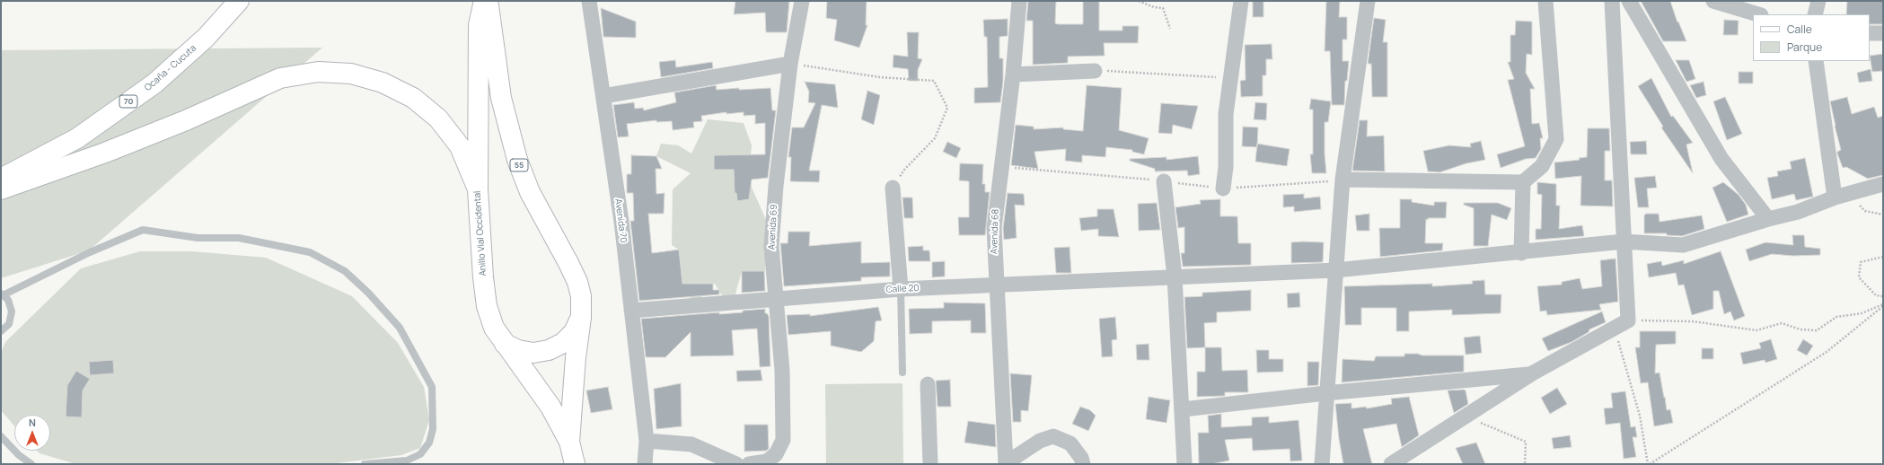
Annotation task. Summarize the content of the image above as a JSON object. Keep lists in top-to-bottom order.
{
  "streets": {
    "main road": [
      "Ocaña - Cucuta",
      "70",
      "55",
      "Anillo Vial Occidental"
    ],
    "street": [
      "Avenida 70",
      "Avenida 69",
      "Avenida 68",
      "Calle 20"
    ]
  },
  "crossings": [
    ["Avenida 70", "Calle 20"],
    ["Avenida 69", "Calle 20"],
    ["Avenida 68", "Calle 20"]
  ],
  "legend": ["Calle", "Parque"],
  "north": "top"
}
